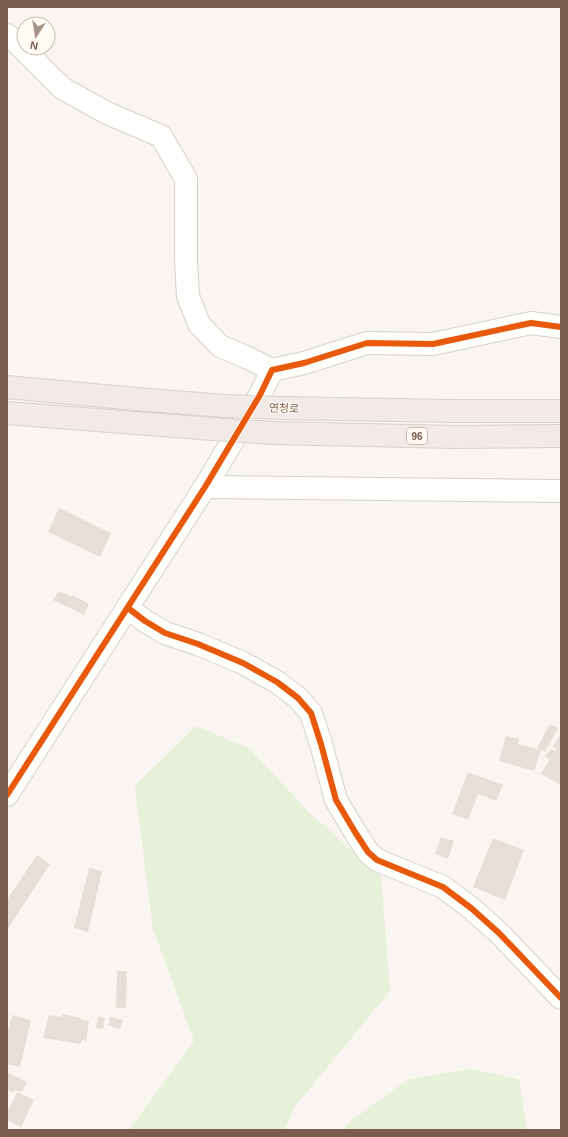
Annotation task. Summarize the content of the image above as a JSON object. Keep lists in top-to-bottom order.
{
  "streets": {
    "highway": ["연청로", "96"]
  },
  "north": "bottom"
}
